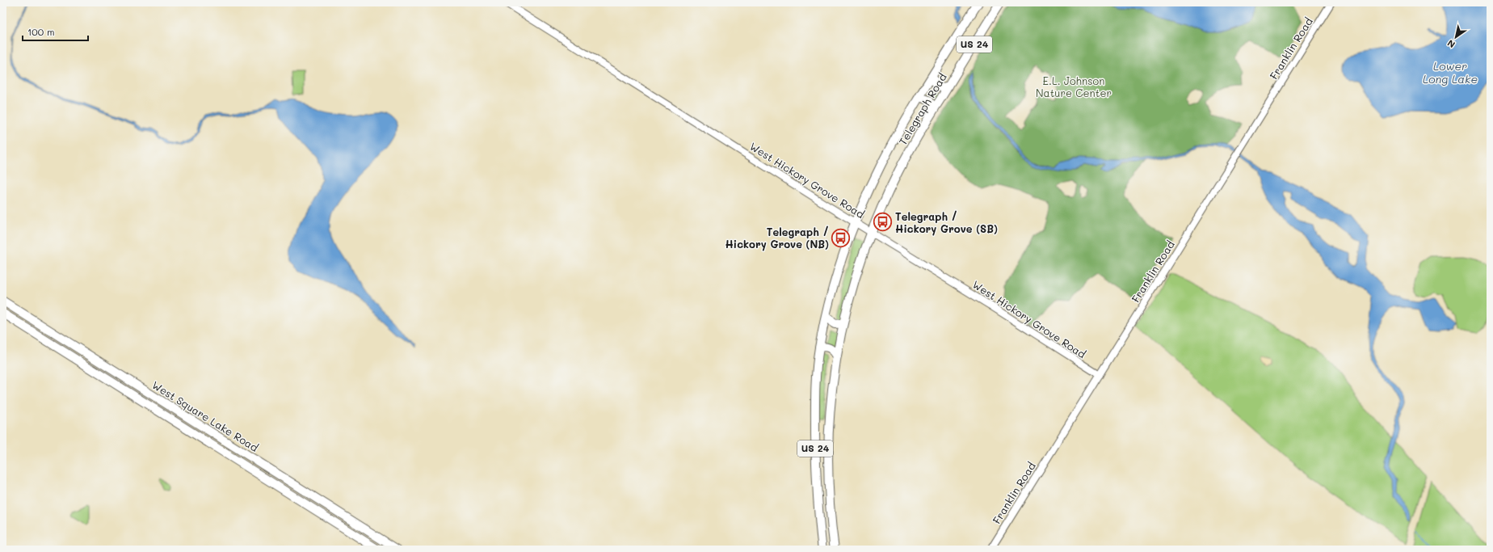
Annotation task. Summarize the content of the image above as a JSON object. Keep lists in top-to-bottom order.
{
  "streets": {
    "highway": ["US 24", "Telegraph Road", "West Square Lake Road"],
    "street": ["Franklin Road", "West Hickory Grove Road"]
  },
  "crossings": [
    ["US 24", "Telegraph Road"],
    ["US 24", "West Hickory Grove Road"],
    ["Franklin Road", "West Hickory Grove Road"],
    ["Telegraph Road", "West Hickory Grove Road"]
  ],
  "water": ["Lower Long Lake"],
  "parks": ["E.L. Johnson Nature Center"],
  "places": {
    "bus stop": ["Telegraph / Hickory Grove (SB)", "Telegraph / Hickory Grove (NB)"]
  },
  "scale_bar": "100 m",
  "north": "bottom left"
}
